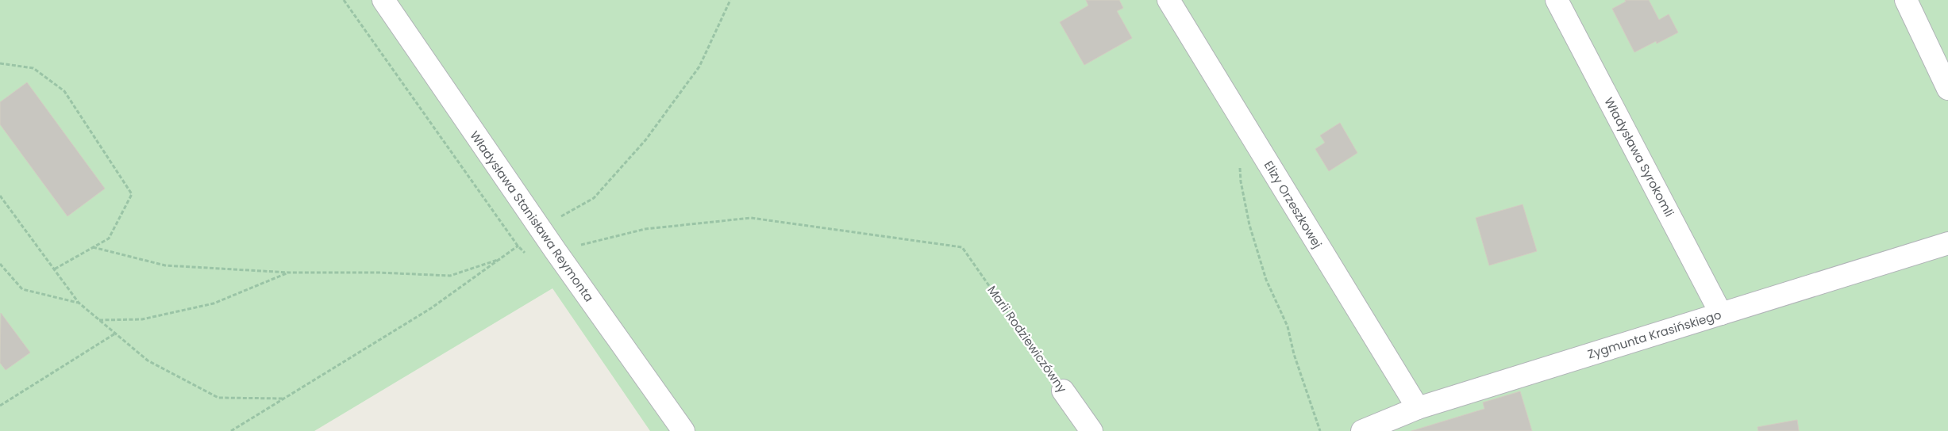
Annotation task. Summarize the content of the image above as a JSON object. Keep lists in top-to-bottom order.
{
  "streets": {
    "street": [
      "Władysława Syrokomli",
      "Elizy Orzeszkowej",
      "Władysława Stanisława Reymonta",
      "Zygmunta Krasińskiego",
      "Marii Rodziewiczówny"
    ]
  },
  "crossings": [
    ["Władysława Syrokomli", "Zygmunta Krasińskiego"],
    ["Elizy Orzeszkowej", "Zygmunta Krasińskiego"],
    ["Władysława Stanisława Reymonta", "Marii Rodziewiczówny"]
  ]
}
